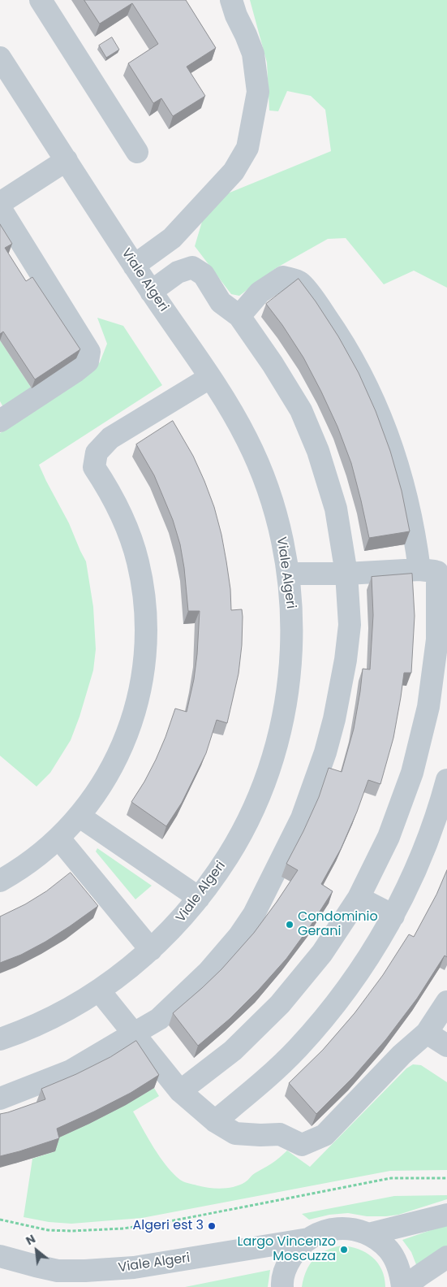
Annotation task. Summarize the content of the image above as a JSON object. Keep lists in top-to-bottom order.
{
  "streets": {
    "street": ["Viale Algeri"]
  },
  "places": ["Condominio Gerani", "Algeri est 3", "Largo Vincenzo Moscuzza"],
  "north": "top left"
}
